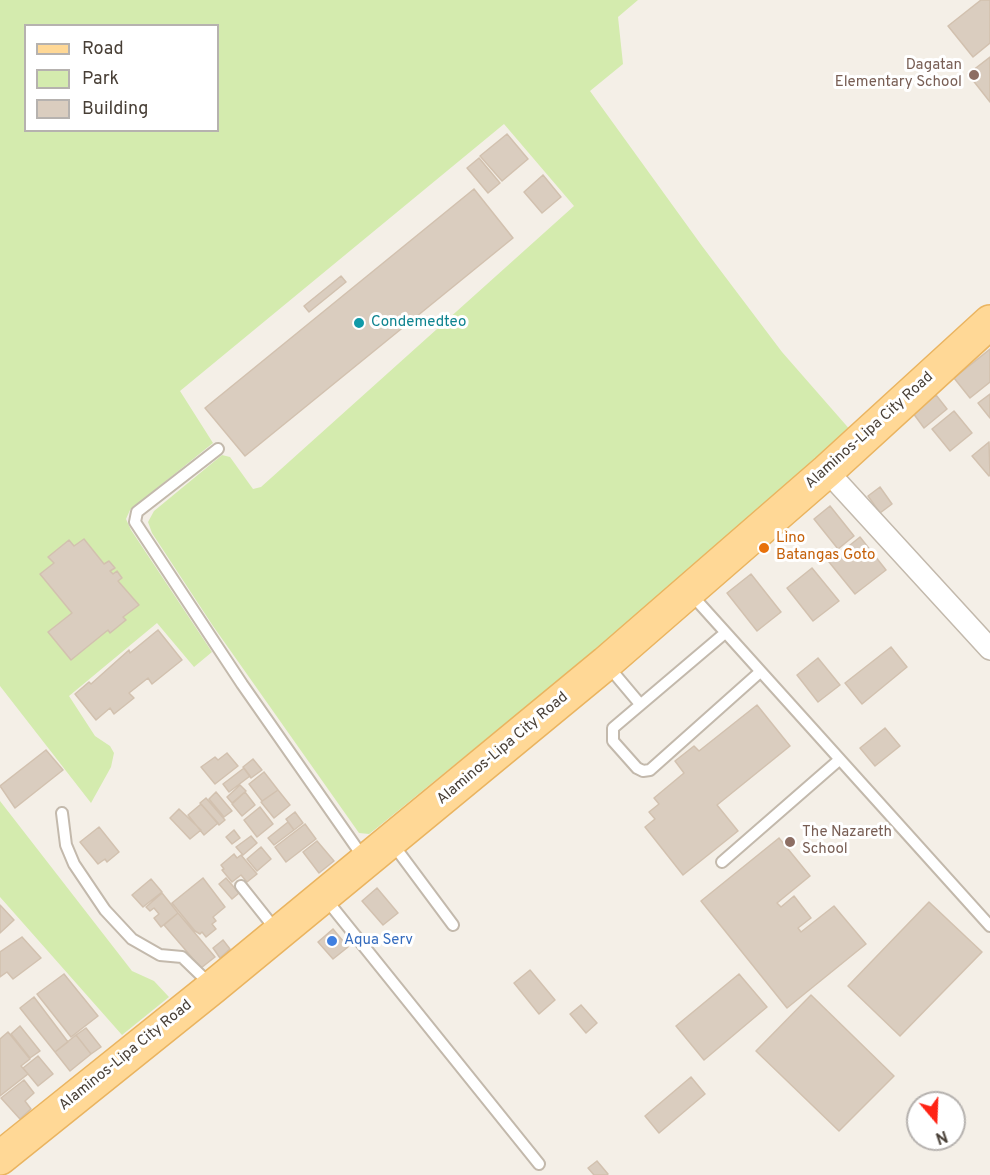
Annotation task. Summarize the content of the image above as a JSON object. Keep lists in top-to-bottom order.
{
  "streets": {
    "main road": ["Alaminos-Lipa City Road"]
  },
  "places": [
    "Dagatan Elementary School",
    "Condemedteo",
    "Lino Batangas Goto",
    "The Nazareth School",
    "Aqua Serv"
  ],
  "legend": ["Road", "Park", "Building"],
  "north": "bottom"
}
